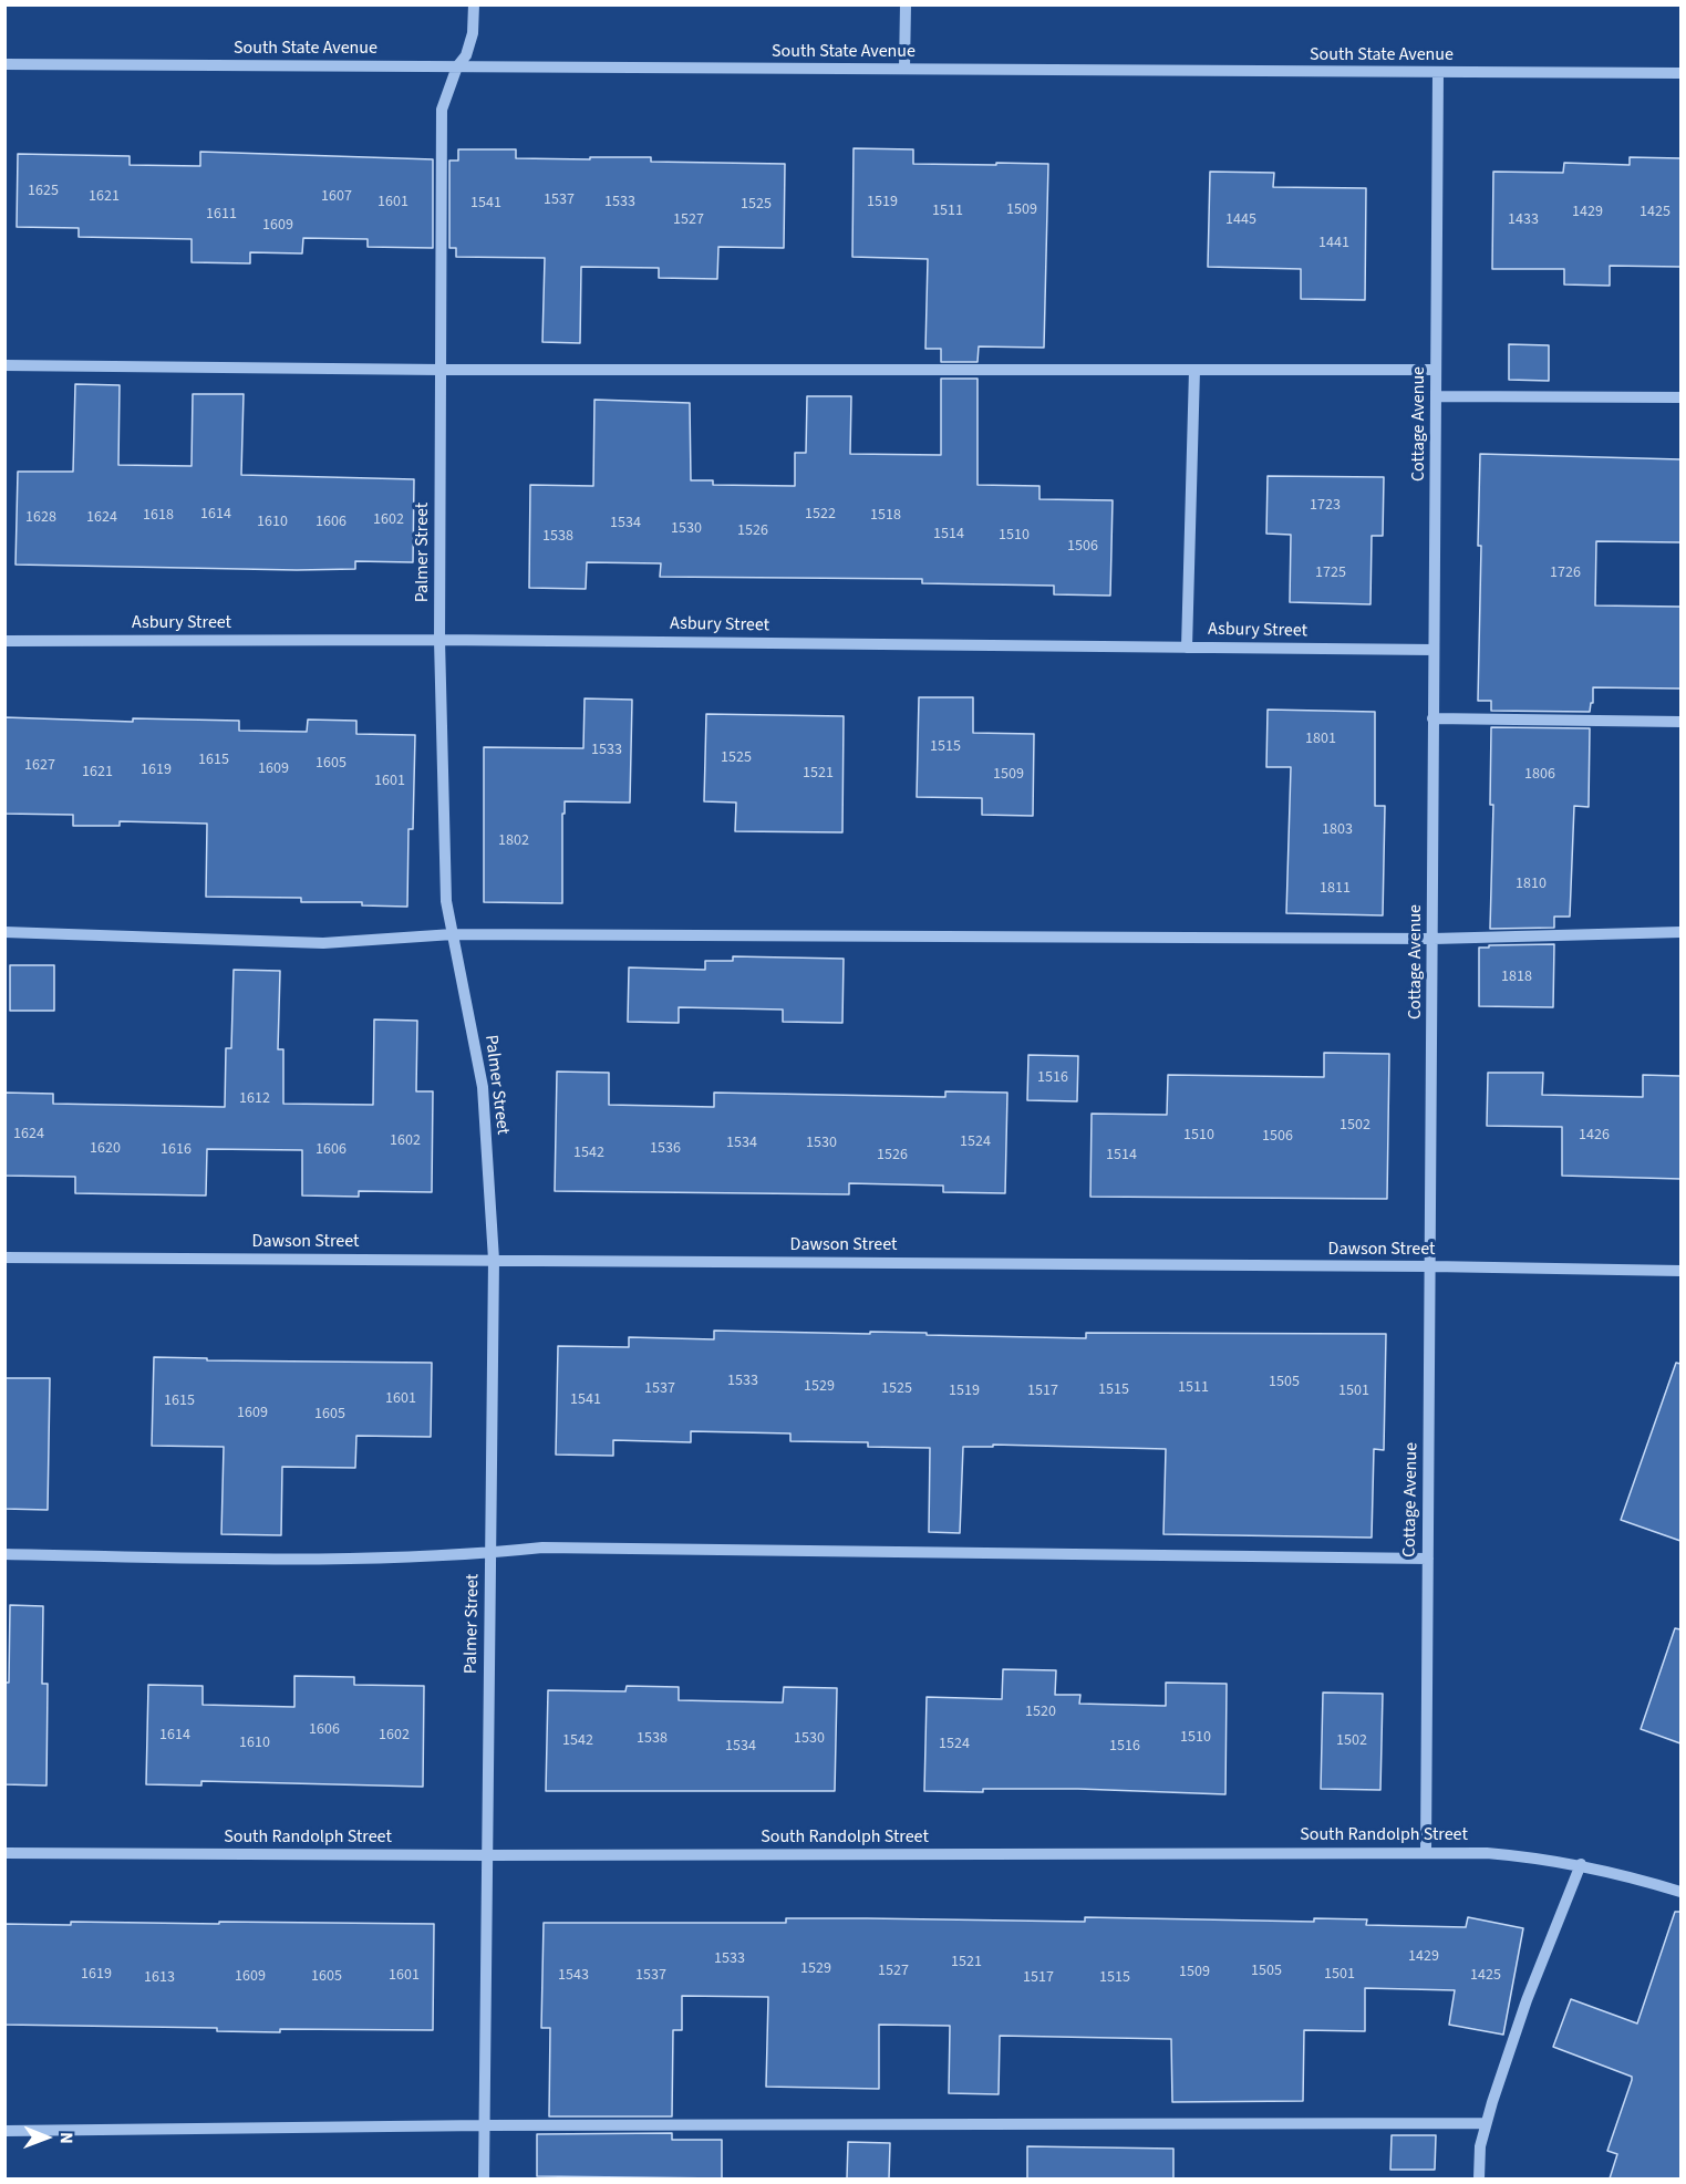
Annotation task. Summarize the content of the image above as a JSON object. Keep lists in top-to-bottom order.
{
  "streets": {
    "street": [
      "South State Avenue",
      "Cottage Avenue",
      "Palmer Street",
      "Asbury Street",
      "Dawson Street",
      "South Randolph Street"
    ]
  },
  "crossings": [
    ["South State Avenue", "Cottage Avenue"],
    ["South State Avenue", "Palmer Street"],
    ["Cottage Avenue", "Asbury Street"],
    ["Cottage Avenue", "Dawson Street"],
    ["Cottage Avenue", "South Randolph Street"],
    ["Palmer Street", "Asbury Street"],
    ["Palmer Street", "Dawson Street"],
    ["Palmer Street", "South Randolph Street"]
  ],
  "house_numbers": [
    "1625",
    "1621",
    "1607",
    "1537",
    "1601",
    "1533",
    "1519",
    "1541",
    "1525",
    "1509",
    "1511",
    "1429",
    "1425",
    "1611",
    "1527",
    "1445",
    "1433",
    "1609",
    "1441",
    "1723",
    "1614",
    "1522",
    "1618",
    "1518",
    "1628",
    "1624",
    "1602",
    "1610",
    "1606",
    "1534",
    "1530",
    "1526",
    "1514",
    "1510",
    "1538",
    "1506",
    "1725",
    "1726",
    "1801",
    "1515",
    "1533",
    "1525",
    "1615",
    "1605",
    "1627",
    "1609",
    "1619",
    "1621",
    "1521",
    "1509",
    "1806",
    "1601",
    "1803",
    "1802",
    "1810",
    "1811",
    "1818",
    "1516",
    "1612",
    "1502",
    "1624",
    "1510",
    "1426",
    "1506",
    "1602",
    "1524",
    "1534",
    "1530",
    "1620",
    "1536",
    "1616",
    "1606",
    "1542",
    "1526",
    "1514",
    "1533",
    "1505",
    "1529",
    "1511",
    "1537",
    "1525",
    "1515",
    "1519",
    "1517",
    "1501",
    "1601",
    "1541",
    "1615",
    "1609",
    "1605",
    "1520",
    "1606",
    "1614",
    "1602",
    "1510",
    "1538",
    "1530",
    "1542",
    "1502",
    "1610",
    "1524",
    "1534",
    "1516",
    "1429",
    "1533",
    "1521",
    "1529",
    "1527",
    "1505",
    "1509",
    "1619",
    "1501",
    "1601",
    "1543",
    "1537",
    "1425",
    "1609",
    "1605",
    "1613",
    "1517",
    "1515"
  ],
  "north": "right"
}
